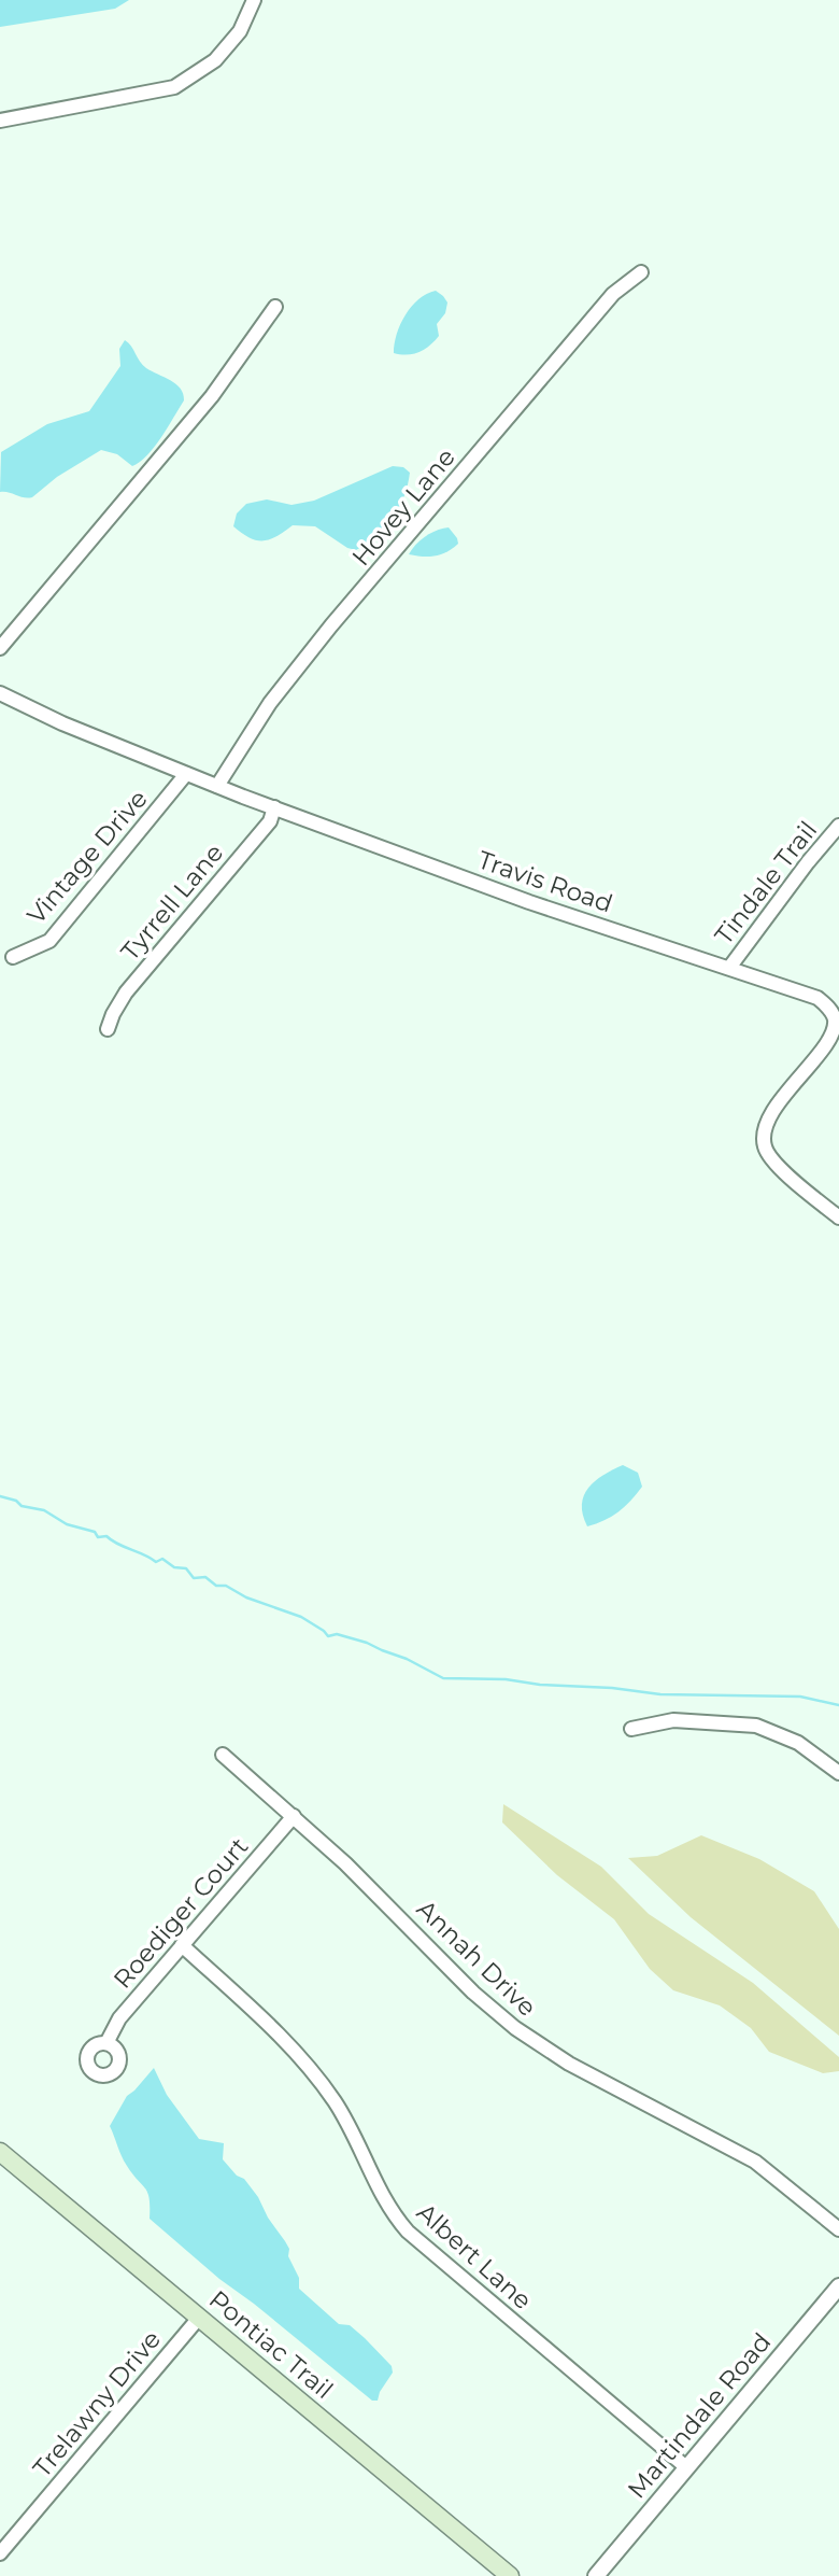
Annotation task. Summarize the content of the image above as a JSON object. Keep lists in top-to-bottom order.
{
  "streets": {
    "main road": ["Pontiac Trail"],
    "street": [
      "Hovey Lane",
      "Vintage Drive",
      "Travis Road",
      "Tindale Trail",
      "Tyrrell Lane",
      "Roediger Court",
      "Annah Drive",
      "Albert Lane",
      "Trelawny Drive",
      "Martindale Road"
    ]
  },
  "crossings": [
    ["Hovey Lane", "Travis Road"],
    ["Vintage Drive", "Travis Road"],
    ["Travis Road", "Tindale Trail"],
    ["Travis Road", "Tyrrell Lane"],
    ["Roediger Court", "Annah Drive"],
    ["Roediger Court", "Albert Lane"],
    ["Albert Lane", "Martindale Road"],
    ["Pontiac Trail", "Trelawny Drive"]
  ]
}
